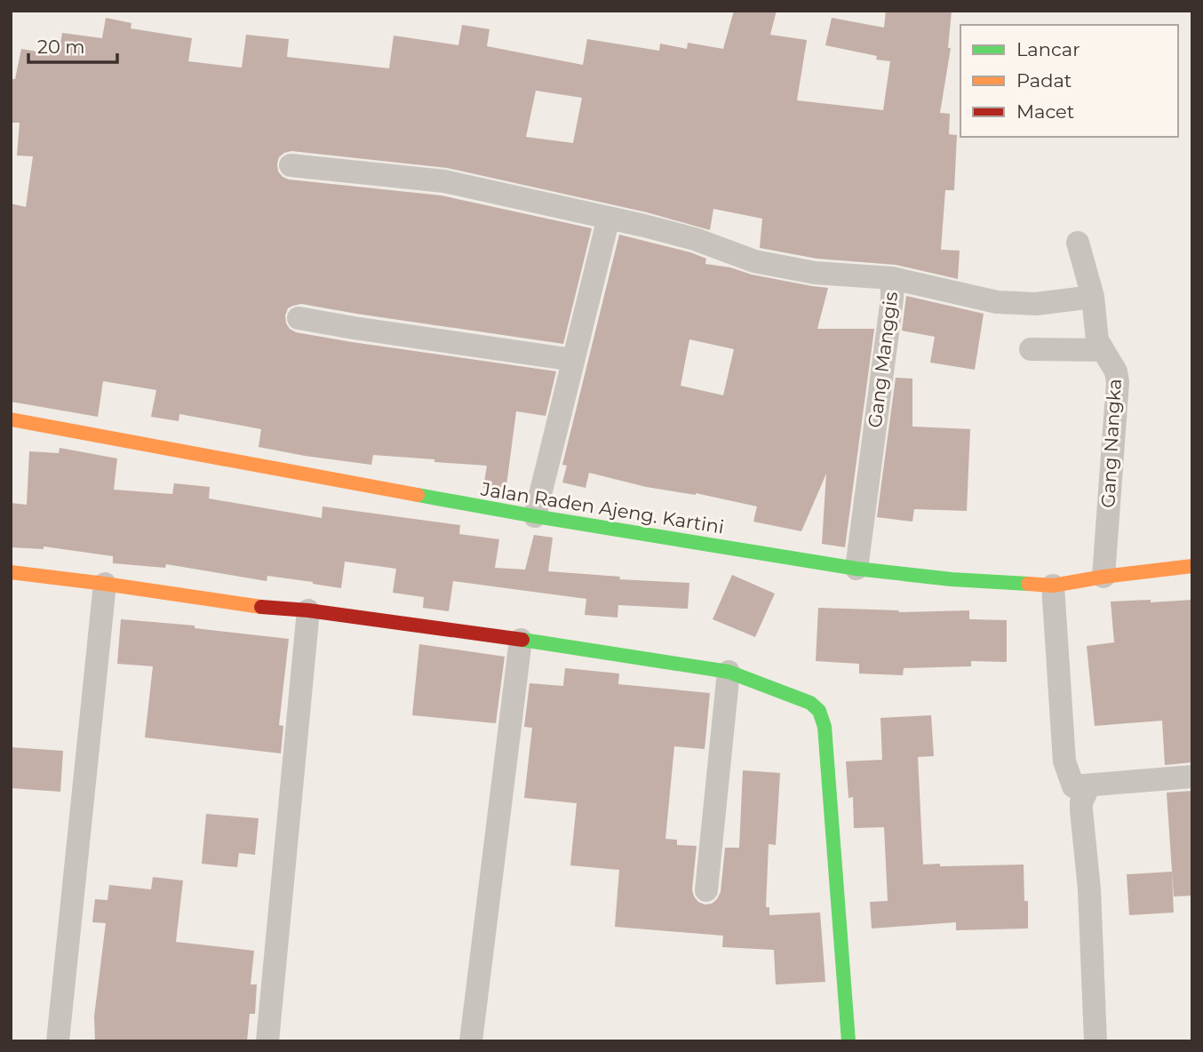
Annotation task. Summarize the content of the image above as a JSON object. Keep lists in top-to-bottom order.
{
  "streets": {
    "main road": ["Jalan Raden Ajeng. Kartini"],
    "street": ["Gang Manggis", "Gang Nangka"]
  },
  "crossings": [
    ["Gang Manggis", "Gang Nangka"],
    ["Gang Manggis", "Jalan Raden Ajeng. Kartini"],
    ["Gang Nangka", "Jalan Raden Ajeng. Kartini"]
  ],
  "legend": ["Lancar", "Padat", "Macet"],
  "scale_bar": "20 m"
}
